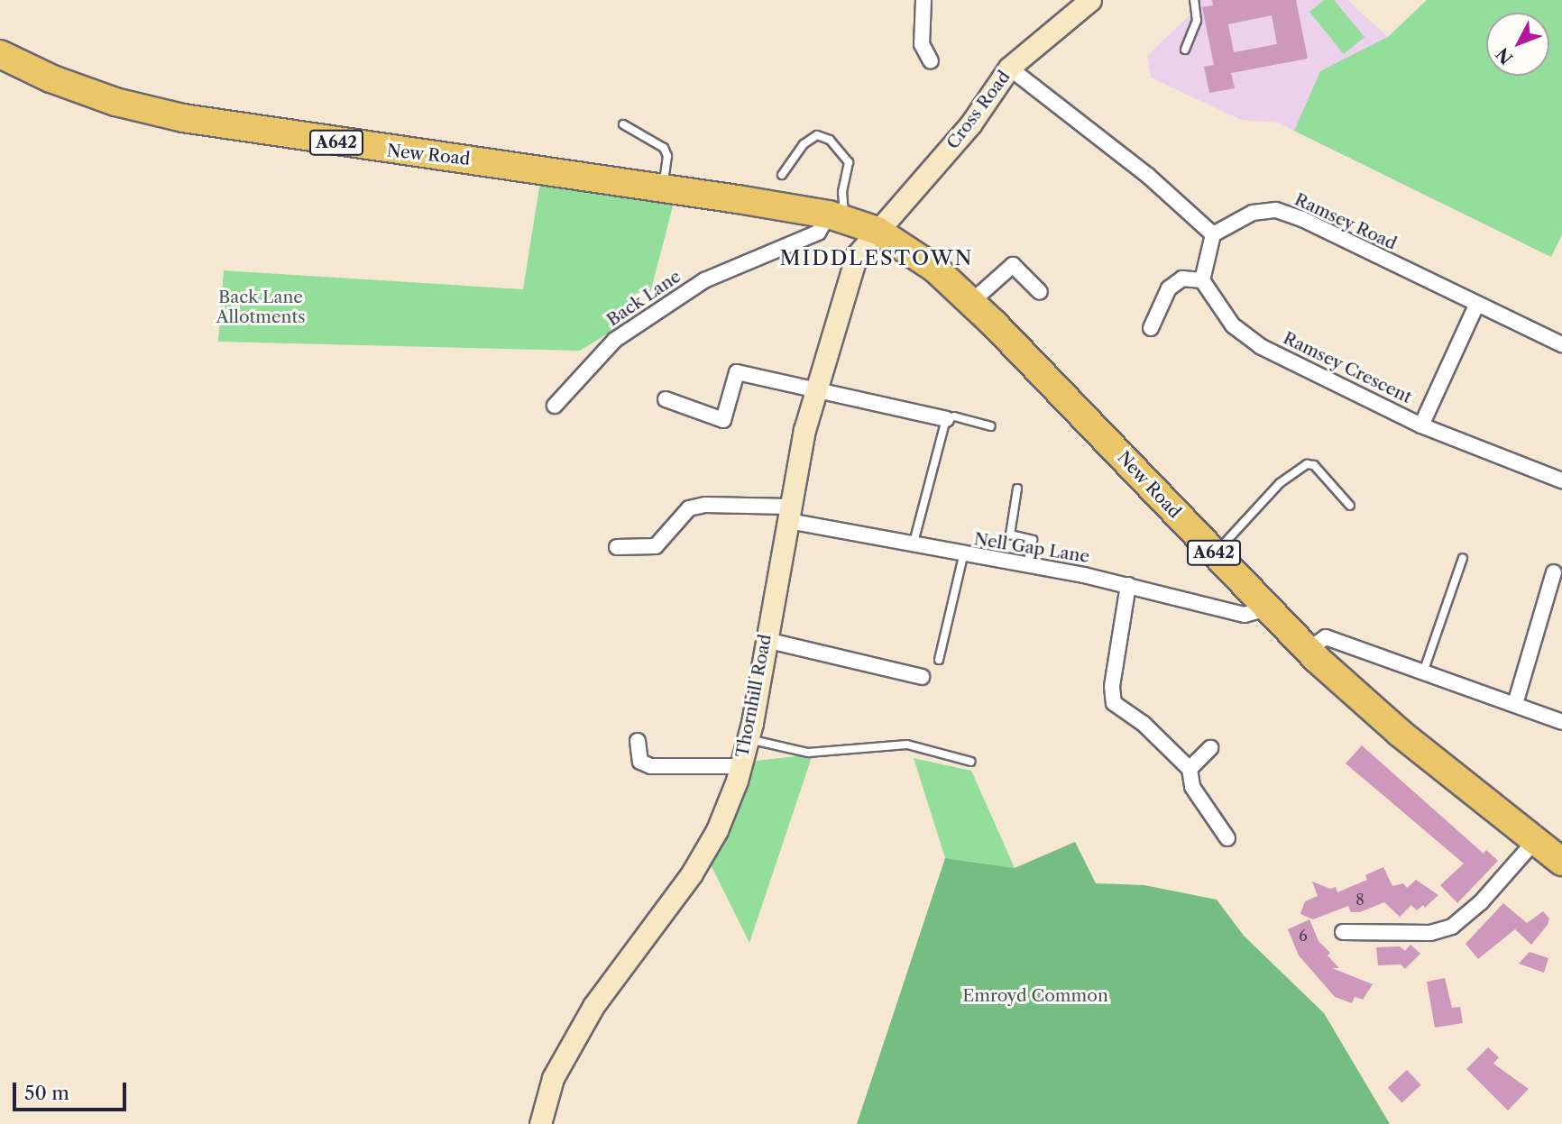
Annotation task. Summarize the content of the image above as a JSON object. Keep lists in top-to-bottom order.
{
  "streets": {
    "highway": ["A642", "New Road"],
    "street": [
      "Cross Road",
      "Ramsey Road",
      "Back Lane",
      "Ramsey Crescent",
      "Nell Gap Lane",
      "Thornhill Road"
    ]
  },
  "crossings": [
    ["Cross Road", "New Road"],
    ["Cross Road", "Thornhill Road"],
    ["New Road", "Back Lane"],
    ["New Road", "Nell Gap Lane"],
    ["New Road", "Thornhill Road"],
    ["Ramsey Road", "Ramsey Crescent"],
    ["Nell Gap Lane", "Thornhill Road"]
  ],
  "districts": ["MIDDLESTOWN"],
  "parks": ["Back Lane Allotments", "Emroyd Common"],
  "house_numbers": ["8", "6"],
  "scale_bar": "50 m",
  "north": "bottom left"
}
